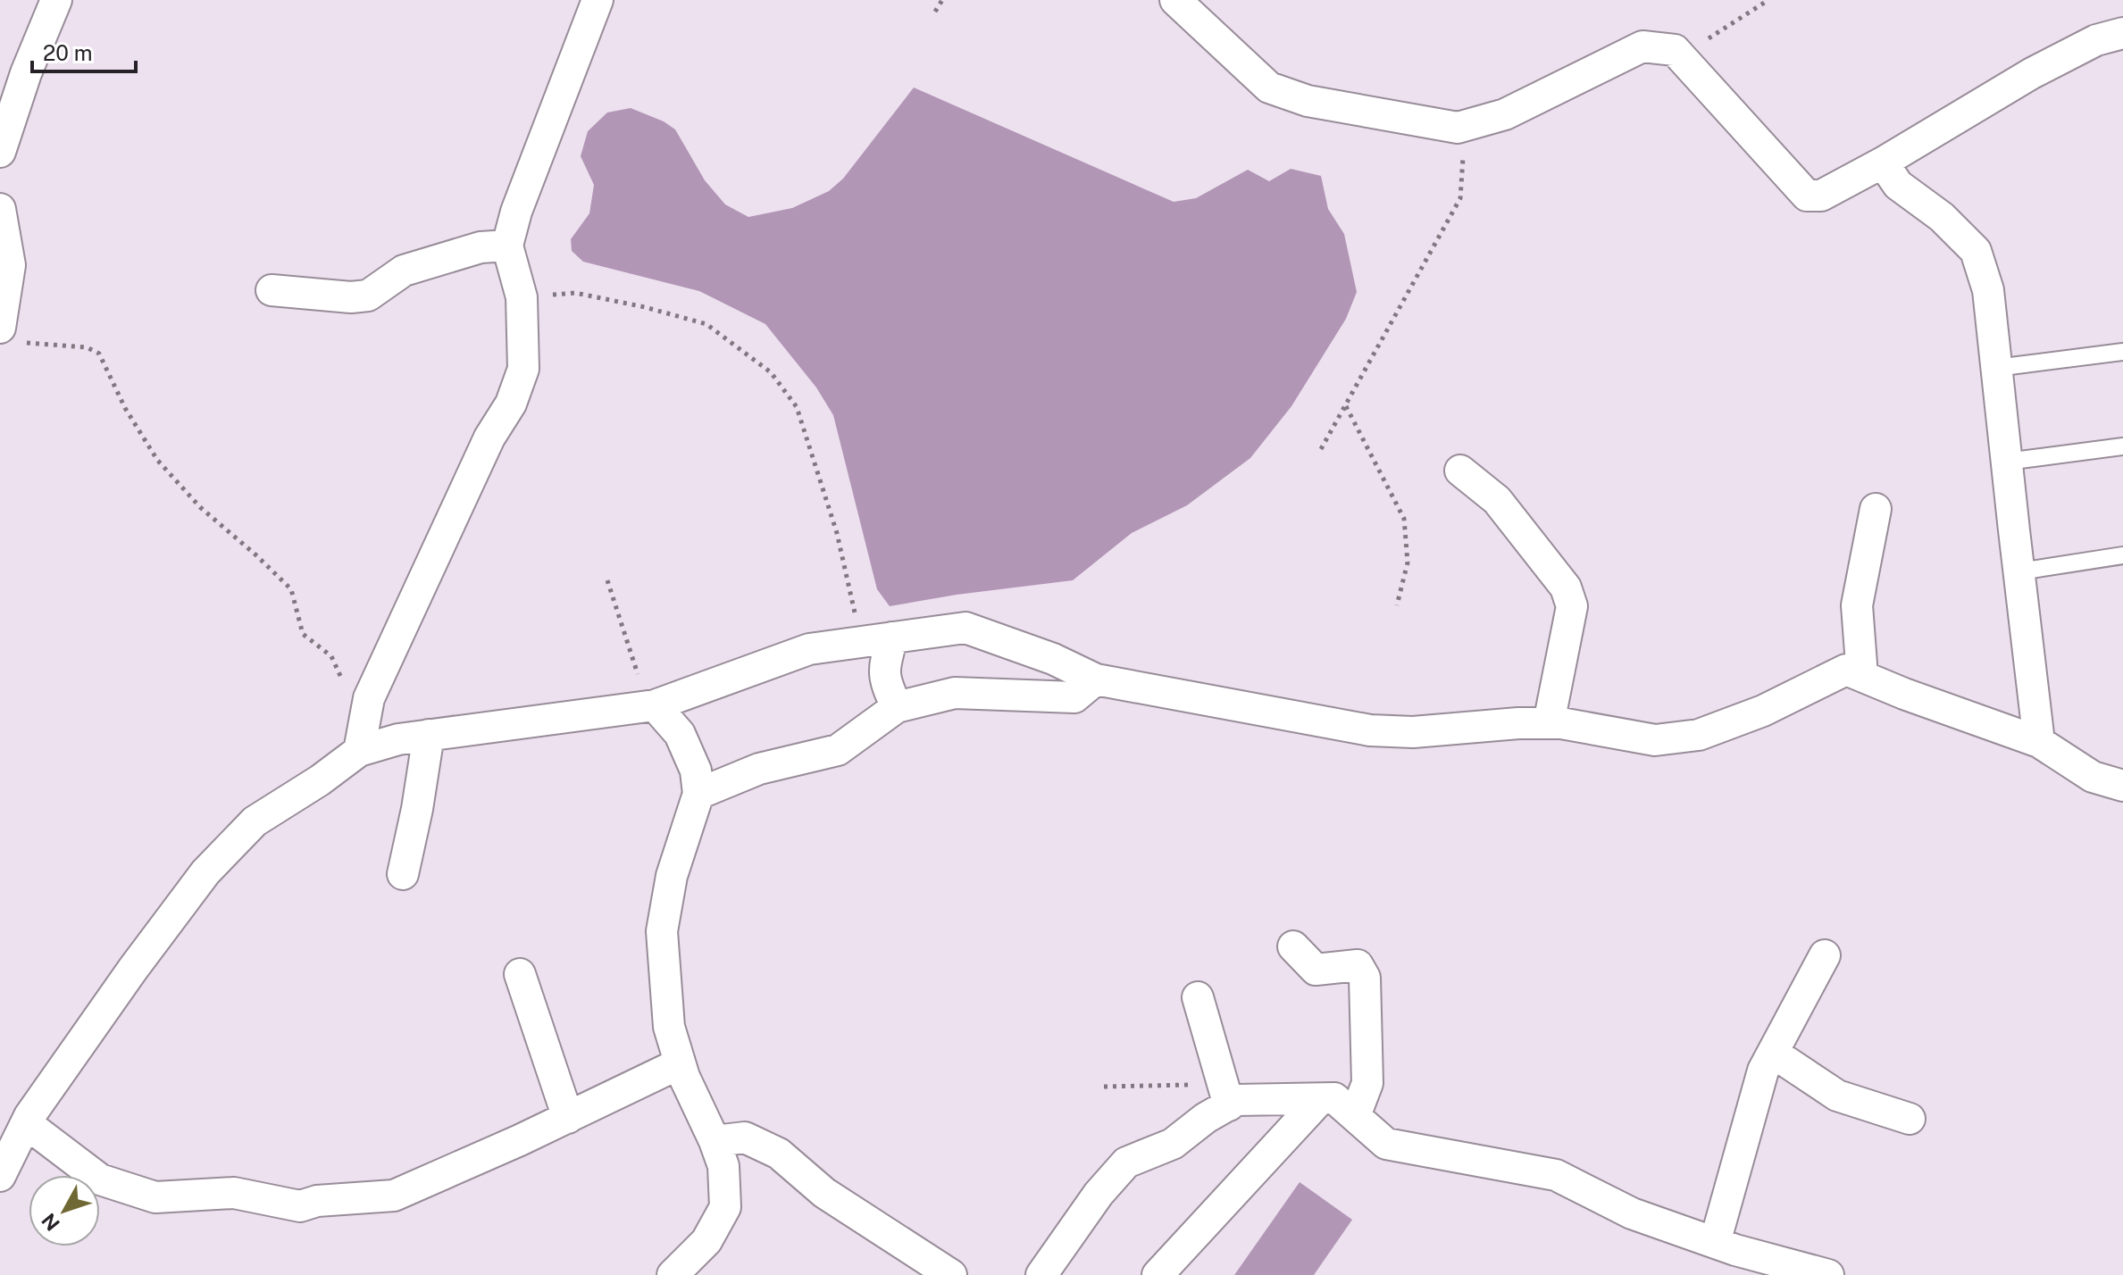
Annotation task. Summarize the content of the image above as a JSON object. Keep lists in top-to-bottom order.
{
  "scale_bar": "20 m",
  "north": "bottom left"
}
